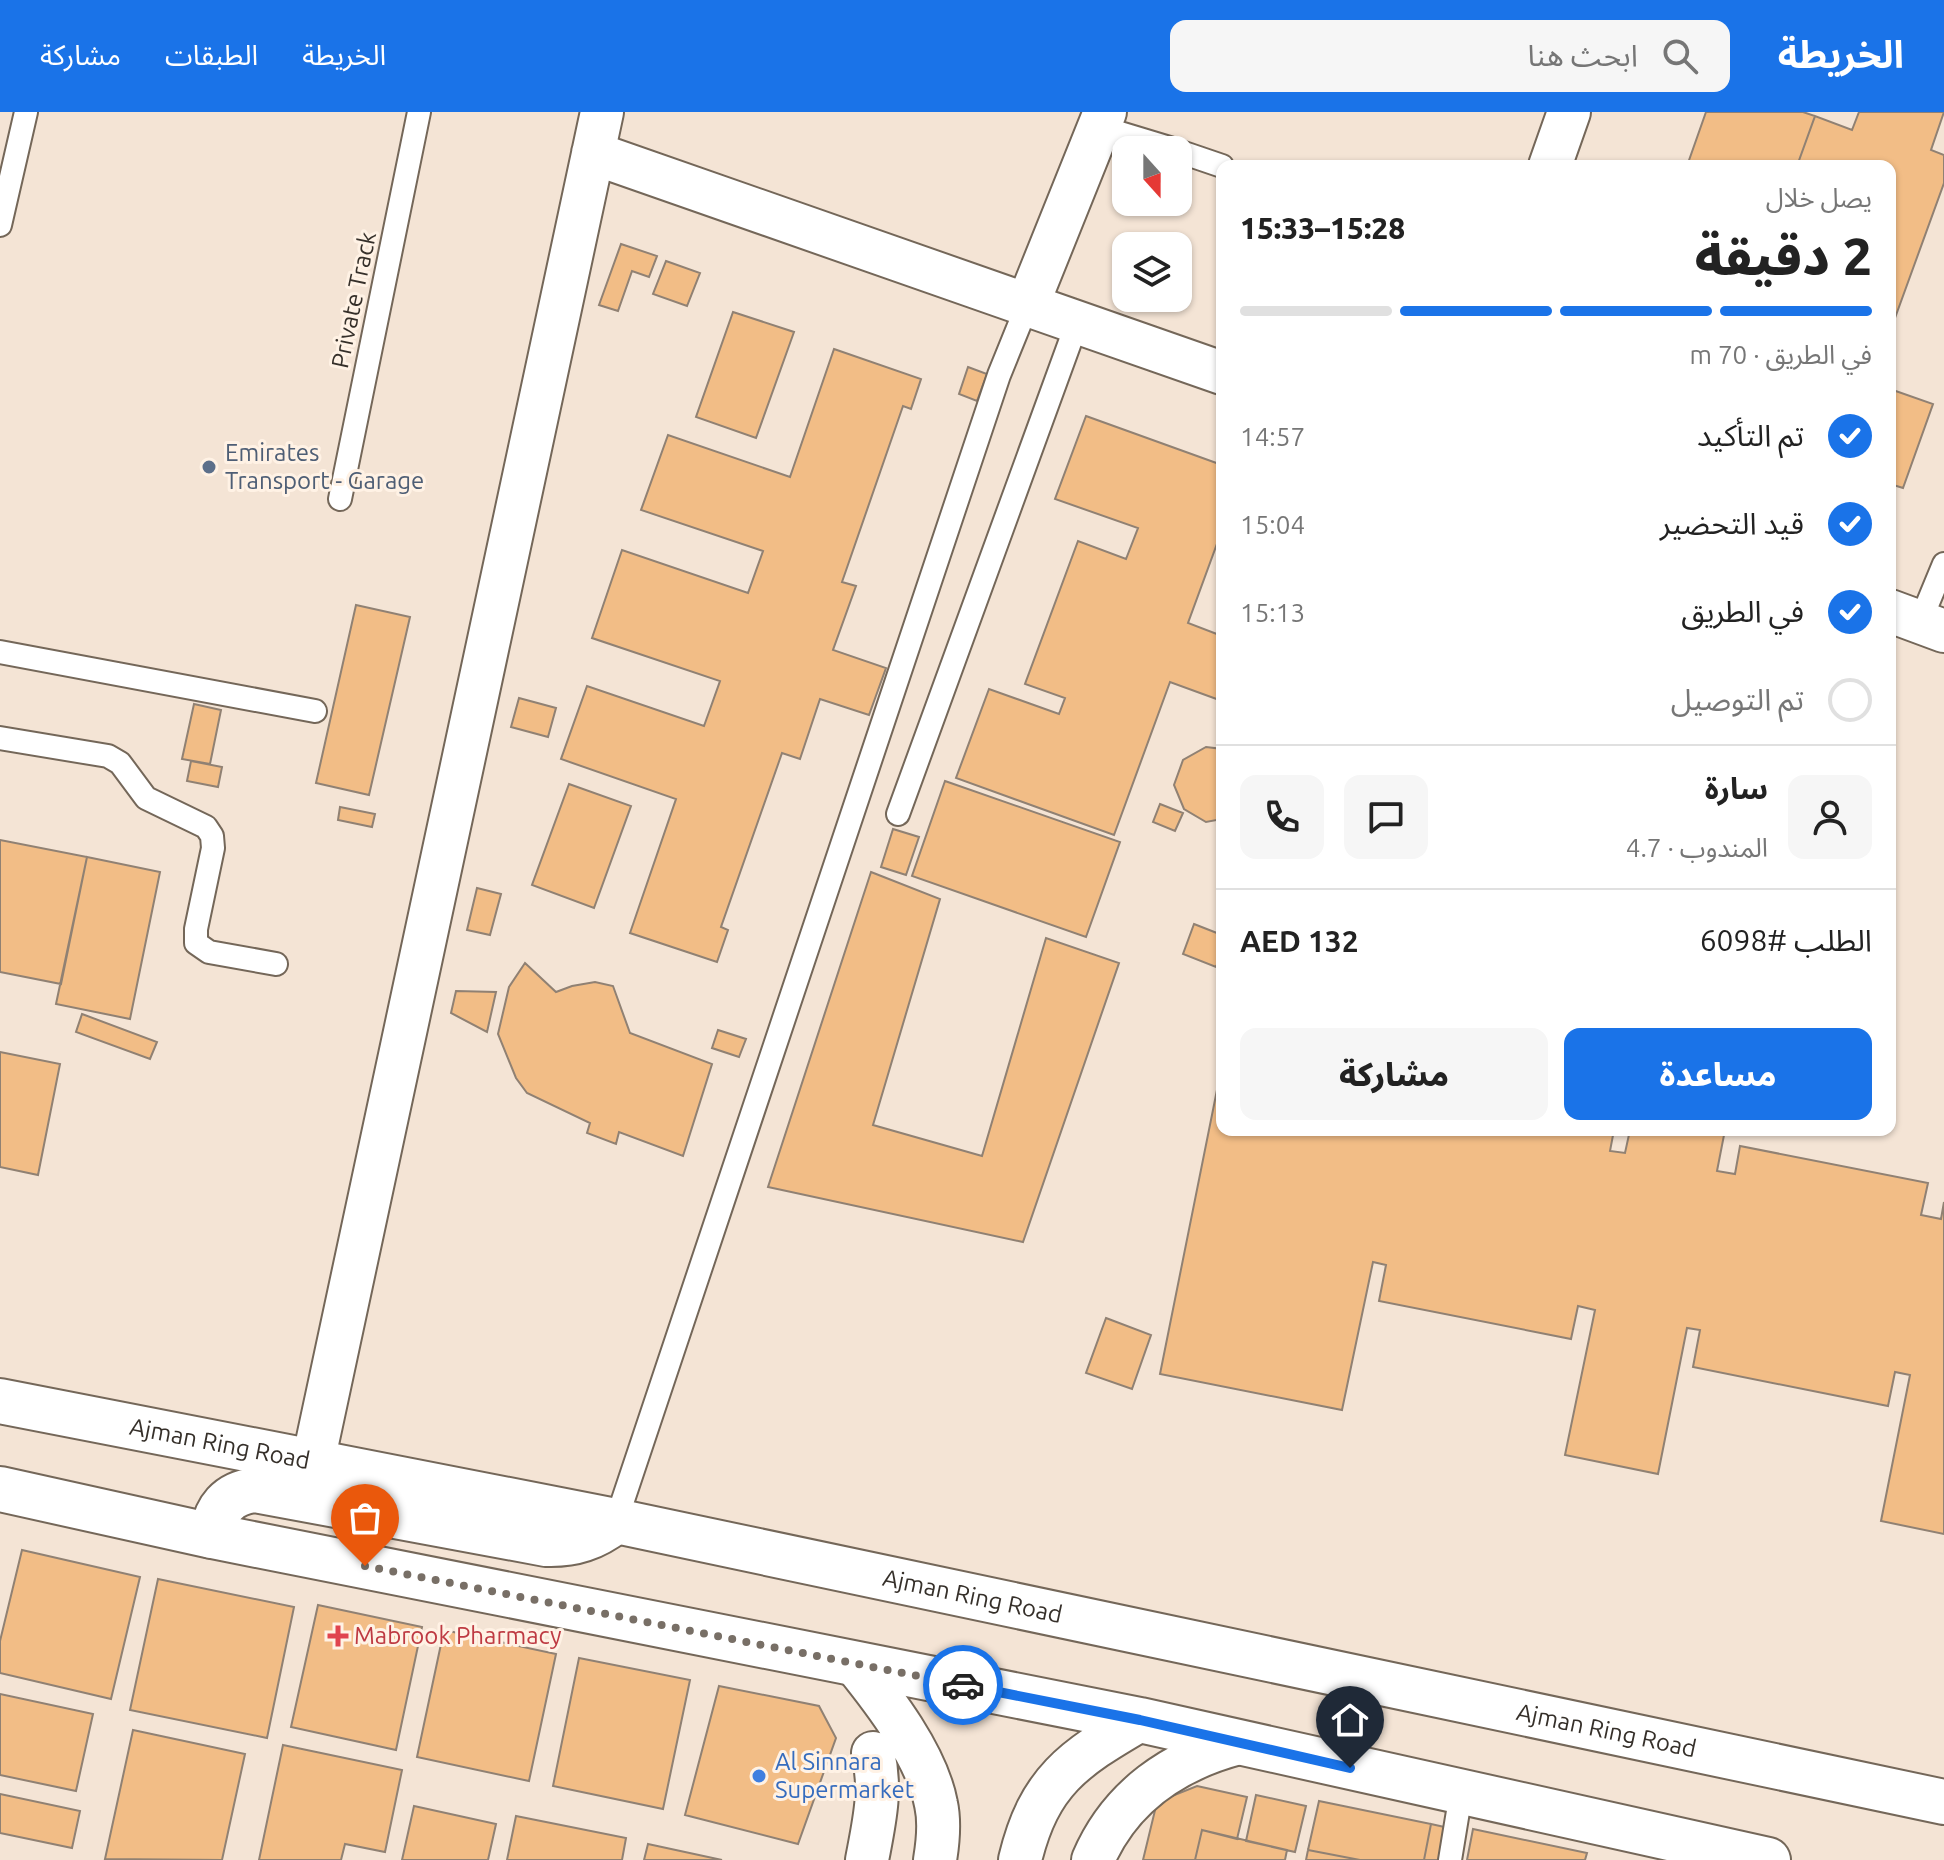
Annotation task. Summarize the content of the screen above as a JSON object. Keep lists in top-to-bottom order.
{
  "streets": {
    "main road": ["Ajman Ring Road"],
    "lane": ["Private Track"]
  },
  "places": {
    "other": ["Emirates Transport - Garage", "Al Sinnara Supermarket"],
    "health": ["Mabrook Pharmacy"]
  },
  "north": "bottom",
  "page": {
    "header": "الخريطة",
    "search": "ابحث هنا",
    "nav": ["الخريطة", "الطبقات", "مشاركة"],
    "heading": ["2 دقيقة", "يصل خلال", "15:28–15:33"],
    "panel": [
      "سارة",
      "المندوب · 4.7",
      "الطلب #6098",
      "AED 132"
    ],
    "bar": "في الطريق · 70 m",
    "list": [
      ["تم التأكيد", "14:57"],
      ["قيد التحضير", "15:04"],
      ["في الطريق", "15:13"],
      "تم التوصيل"
    ],
    "buttons": ["مساعدة", "مشاركة"]
  }
}
